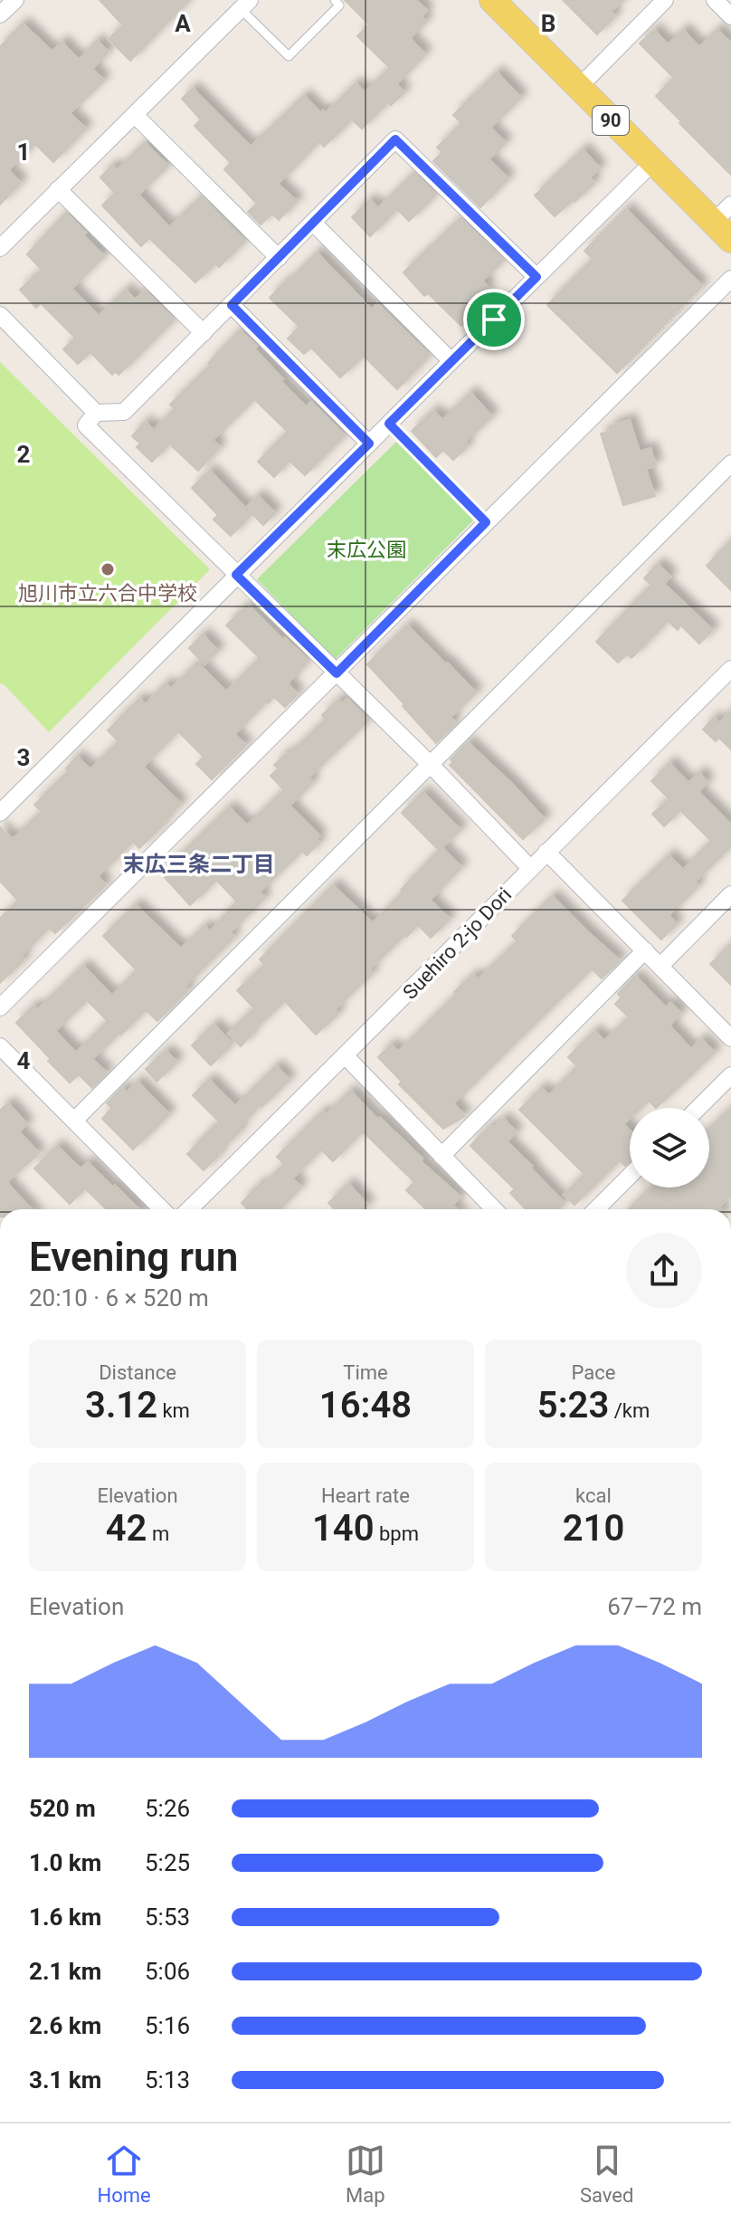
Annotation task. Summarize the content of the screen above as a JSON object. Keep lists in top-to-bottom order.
{
  "streets": {
    "main road": ["90"],
    "street": ["Suehiro 2-jo Dori"]
  },
  "districts": ["末広三条二丁目"],
  "parks": ["末広公園"],
  "places": ["旭川市立六合中学校"],
  "page": {
    "heading": ["Evening run", "20:10 · 6 × 520 m"],
    "stats": [
      ["Distance", "3.12 km"],
      ["Time", "16:48"],
      ["Pace", "5:23 /km"],
      ["Elevation", "42 m"],
      ["Heart rate", "140 bpm"],
      ["kcal", "210"]
    ],
    "chart": ["Elevation", "67–72 m"],
    "list": [
      {
        "name": "520 m",
        "note": "5:26"
      },
      {
        "name": "1.0 km",
        "note": "5:25"
      },
      {
        "name": "1.6 km",
        "note": "5:53"
      },
      {
        "name": "2.1 km",
        "note": "5:06"
      },
      {
        "name": "2.6 km",
        "note": "5:16"
      },
      {
        "name": "3.1 km",
        "note": "5:13"
      }
    ],
    "tabs": ["Home", "Map", "Saved"]
  },
  "grid": {
    "columns": ["A", "B"],
    "rows": [
      "1",
      "2",
      "3",
      "4"
    ]
  }
}
